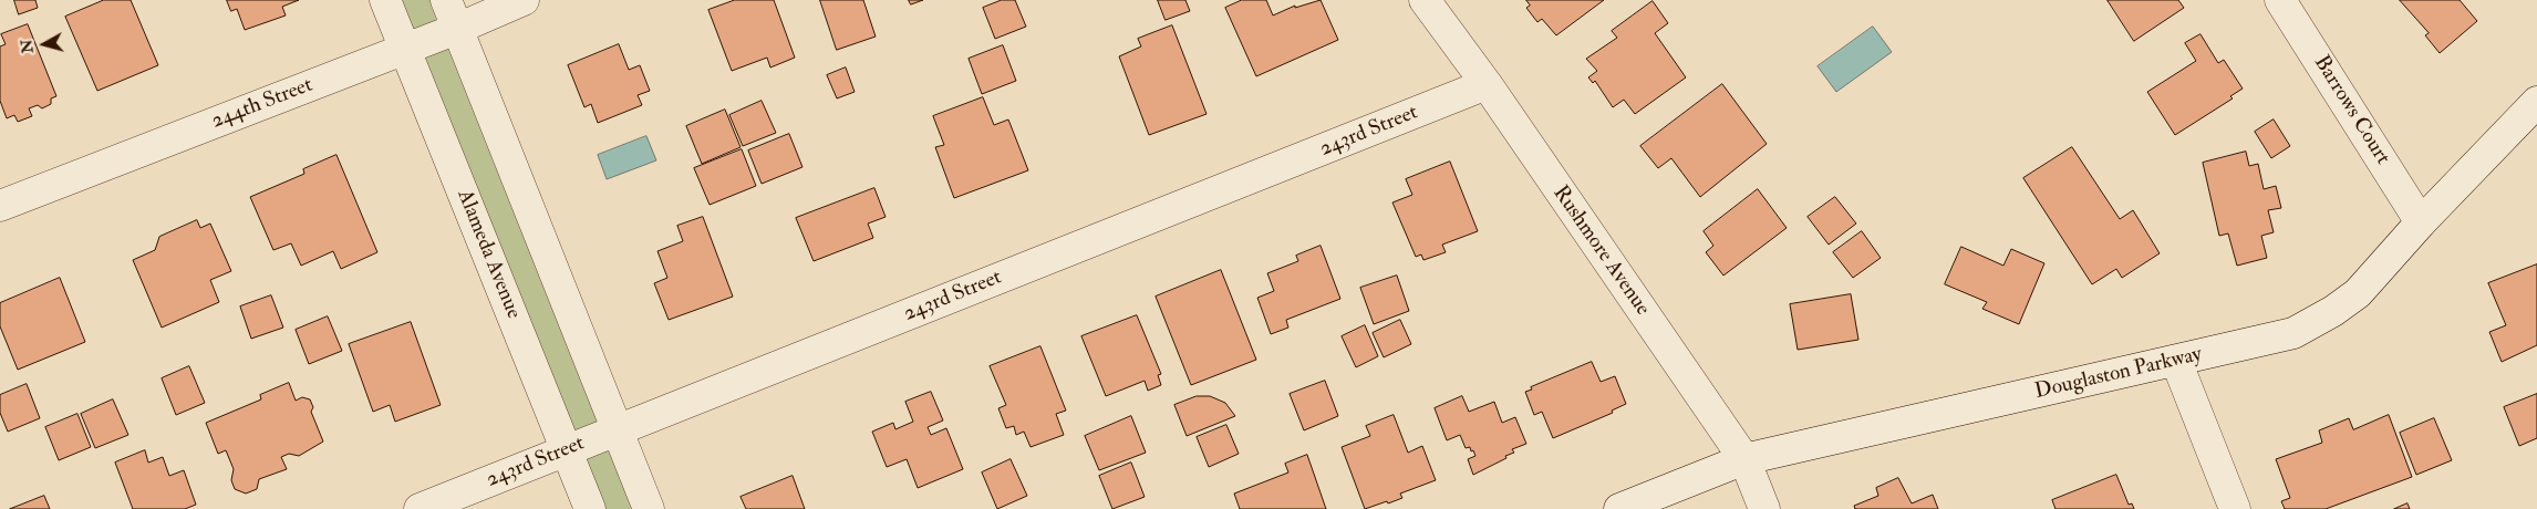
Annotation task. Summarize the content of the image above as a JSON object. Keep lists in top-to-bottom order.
{
  "streets": {
    "street": [
      "244th Street",
      "Barrows Court",
      "243rd Street",
      "Rushmore Avenue",
      "Alameda Avenue",
      "Douglaston Parkway"
    ]
  },
  "crossings": [
    ["244th Street", "Alameda Avenue"],
    ["Barrows Court", "Douglaston Parkway"],
    ["243rd Street", "Rushmore Avenue"],
    ["243rd Street", "Alameda Avenue"],
    ["Rushmore Avenue", "Douglaston Parkway"]
  ],
  "north": "left"
}
